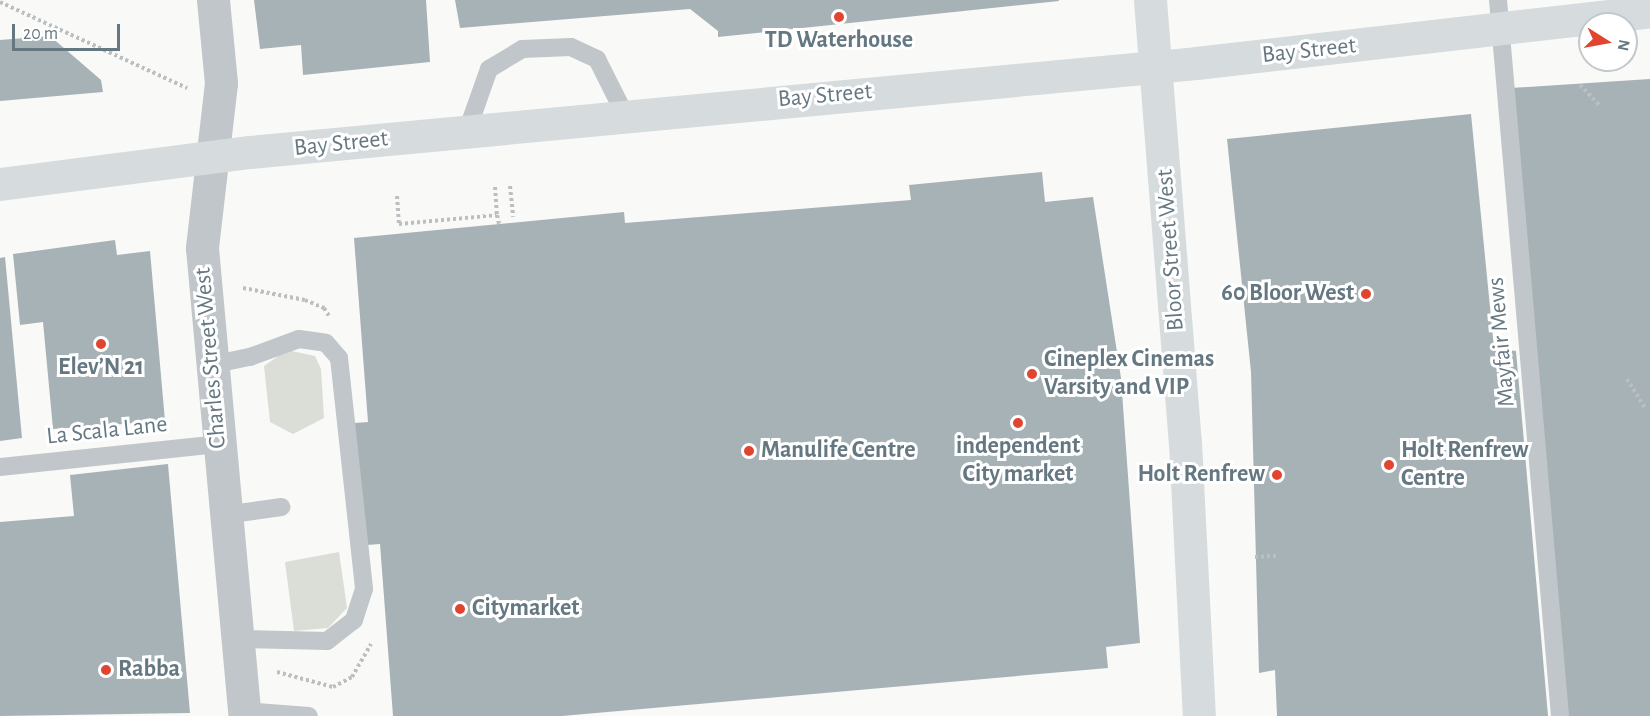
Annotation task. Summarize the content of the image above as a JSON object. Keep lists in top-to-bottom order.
{
  "streets": {
    "main road": ["Bay Street", "Bloor Street West"],
    "street": ["Charles Street West"],
    "lane": ["Mayfair Mews", "La Scala Lane"]
  },
  "crossings": [
    ["Bay Street", "Bloor Street West"],
    ["Bay Street", "Mayfair Mews"],
    ["Bay Street", "Charles Street West"],
    ["Charles Street West", "La Scala Lane"]
  ],
  "places": [
    "TD Waterhouse",
    "60 Bloor West",
    "Elev’N 21",
    "Cineplex Cinemas Varsity and VIP",
    "independent City market",
    "Manulife Centre",
    "Holt Renfrew Centre",
    "Holt Renfrew",
    "Citymarket",
    "Rabba"
  ],
  "scale_bar": "20 m",
  "north": "right"
}
